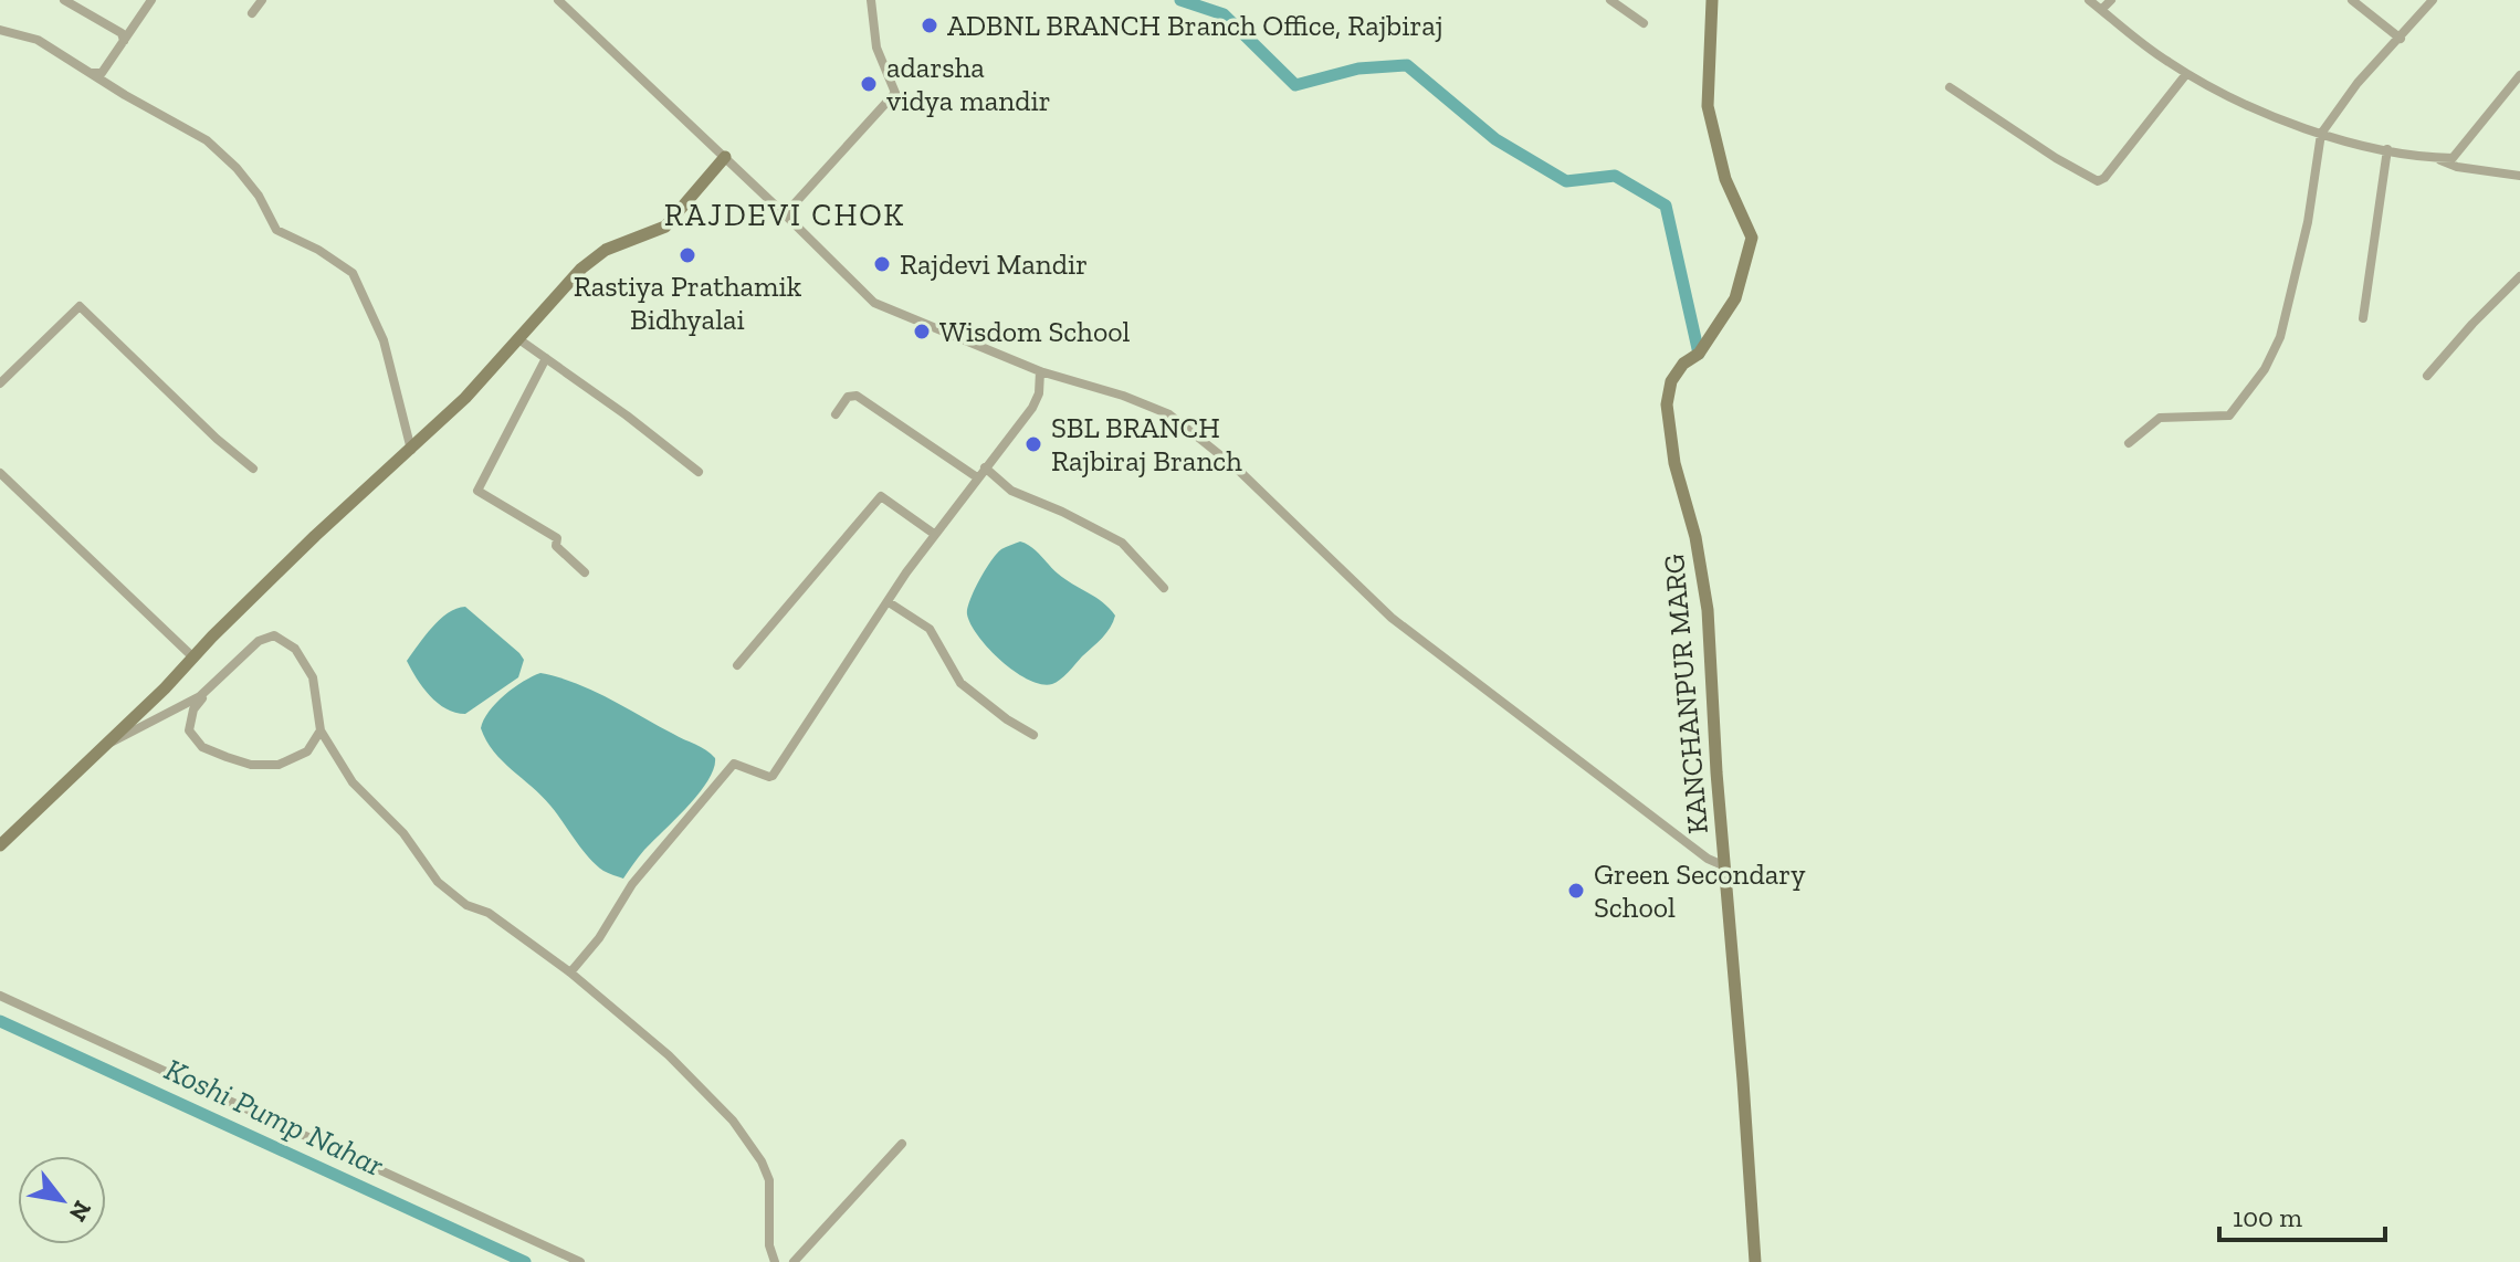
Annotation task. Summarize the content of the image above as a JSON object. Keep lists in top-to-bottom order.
{
  "streets": {
    "main road": ["KANCHANPUR MARG"]
  },
  "districts": ["RAJDEVI CHOK"],
  "water": ["Koshi Pump Nahar"],
  "places": [
    "ADBNL BRANCH Branch Office, Rajbiraj",
    "adarsha vidya mandir",
    "Rastiya Prathamik Bidhyalai",
    "Rajdevi Mandir",
    "Wisdom School",
    "SBL BRANCH Rajbiraj Branch",
    "Green Secondary School"
  ],
  "scale_bar": "100 m",
  "north": "bottom right"
}
